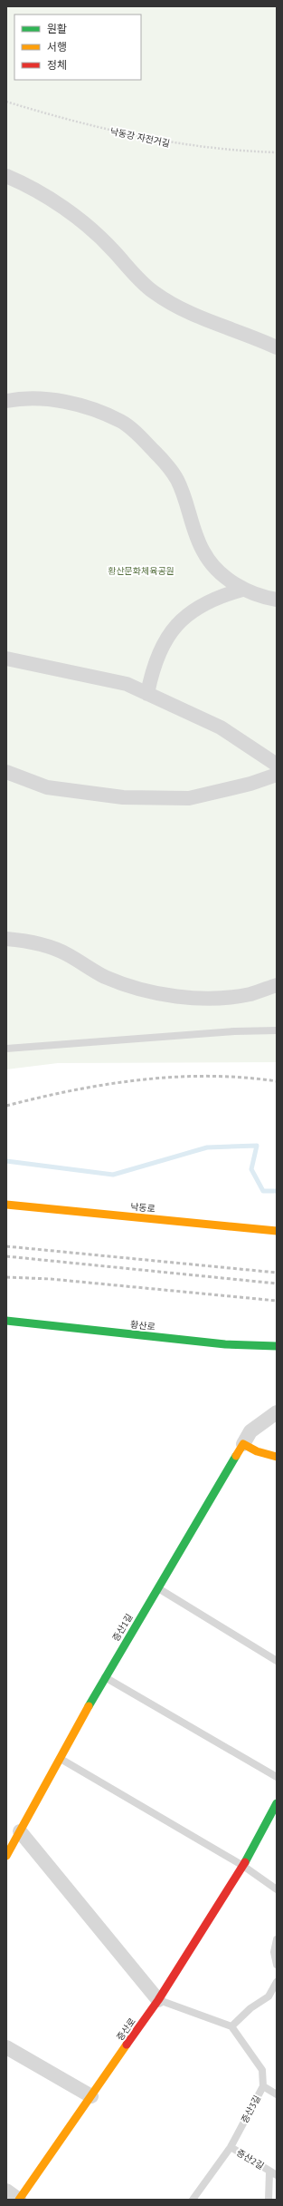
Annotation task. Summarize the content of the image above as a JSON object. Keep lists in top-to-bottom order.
{
  "streets": {
    "street": [
      "낙동로",
      "황산로",
      "증산1길",
      "증산로"
    ],
    "lane": ["증산3길", "증산2길"],
    "path": ["낙동강 자전거길"]
  },
  "crossings": [
    ["증산3길", "증산2길"]
  ],
  "parks": ["황산문화체육공원"],
  "legend": ["원활", "서행", "정체"]
}
